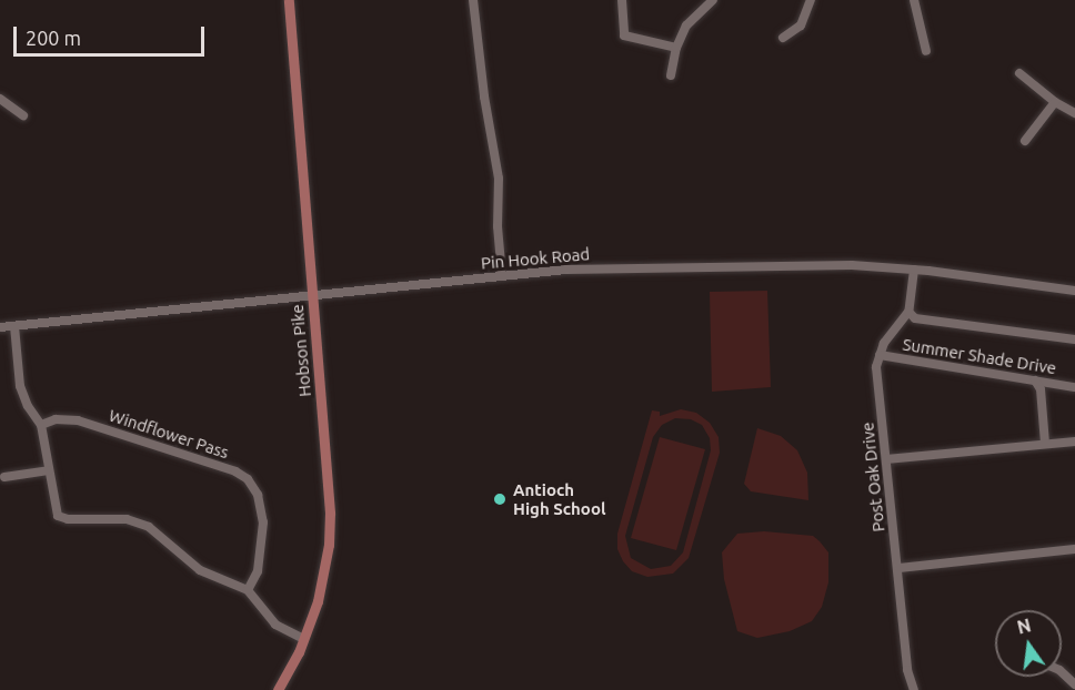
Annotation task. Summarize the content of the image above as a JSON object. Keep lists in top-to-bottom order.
{
  "streets": {
    "main road": ["Hobson Pike"],
    "street": [
      "Pin Hook Road",
      "Summer Shade Drive",
      "Windflower Pass",
      "Post Oak Drive"
    ]
  },
  "crossings": [
    ["Pin Hook Road", "Hobson Pike"],
    ["Summer Shade Drive", "Post Oak Drive"]
  ],
  "places": ["Antioch High School"],
  "scale_bar": "200 m",
  "north": "top"
}
